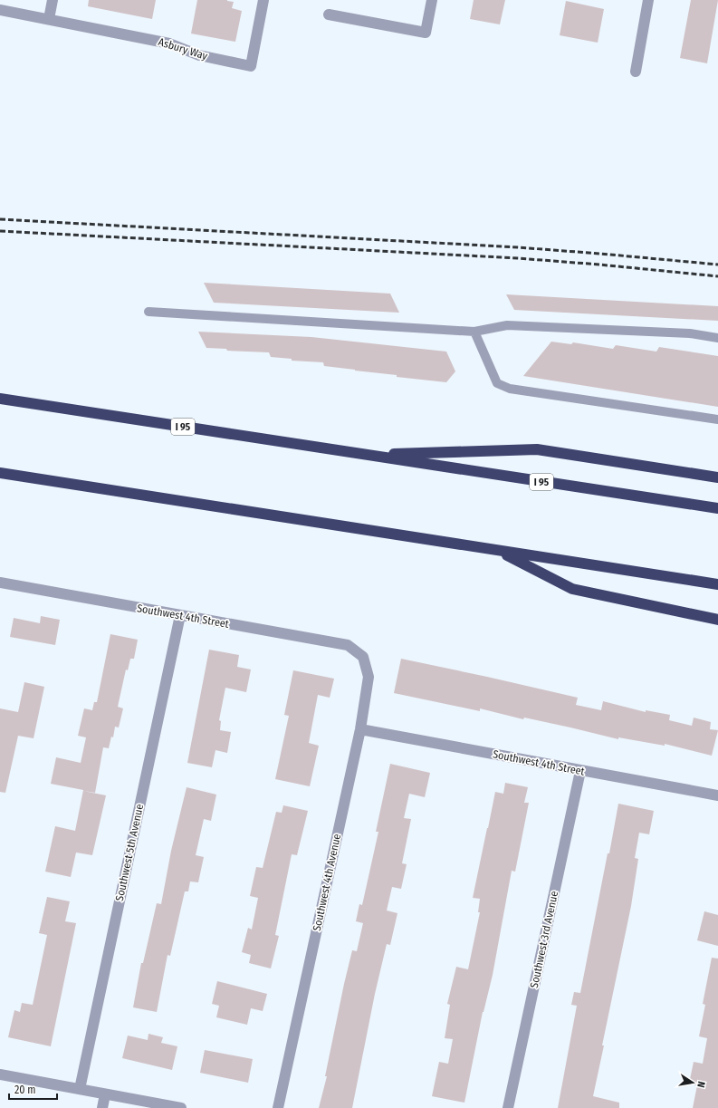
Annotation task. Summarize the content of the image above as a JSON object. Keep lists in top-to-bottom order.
{
  "streets": {
    "highway": ["I 95"],
    "street": [
      "Asbury Way",
      "Southwest 4th Street",
      "Southwest 5th Avenue",
      "Southwest 4th Avenue",
      "Southwest 3rd Avenue"
    ]
  },
  "crossings": [
    ["Southwest 4th Street", "Southwest 5th Avenue"],
    ["Southwest 4th Street", "Southwest 4th Avenue"],
    ["Southwest 4th Street", "Southwest 3rd Avenue"]
  ],
  "scale_bar": "20 m",
  "north": "right"
}
